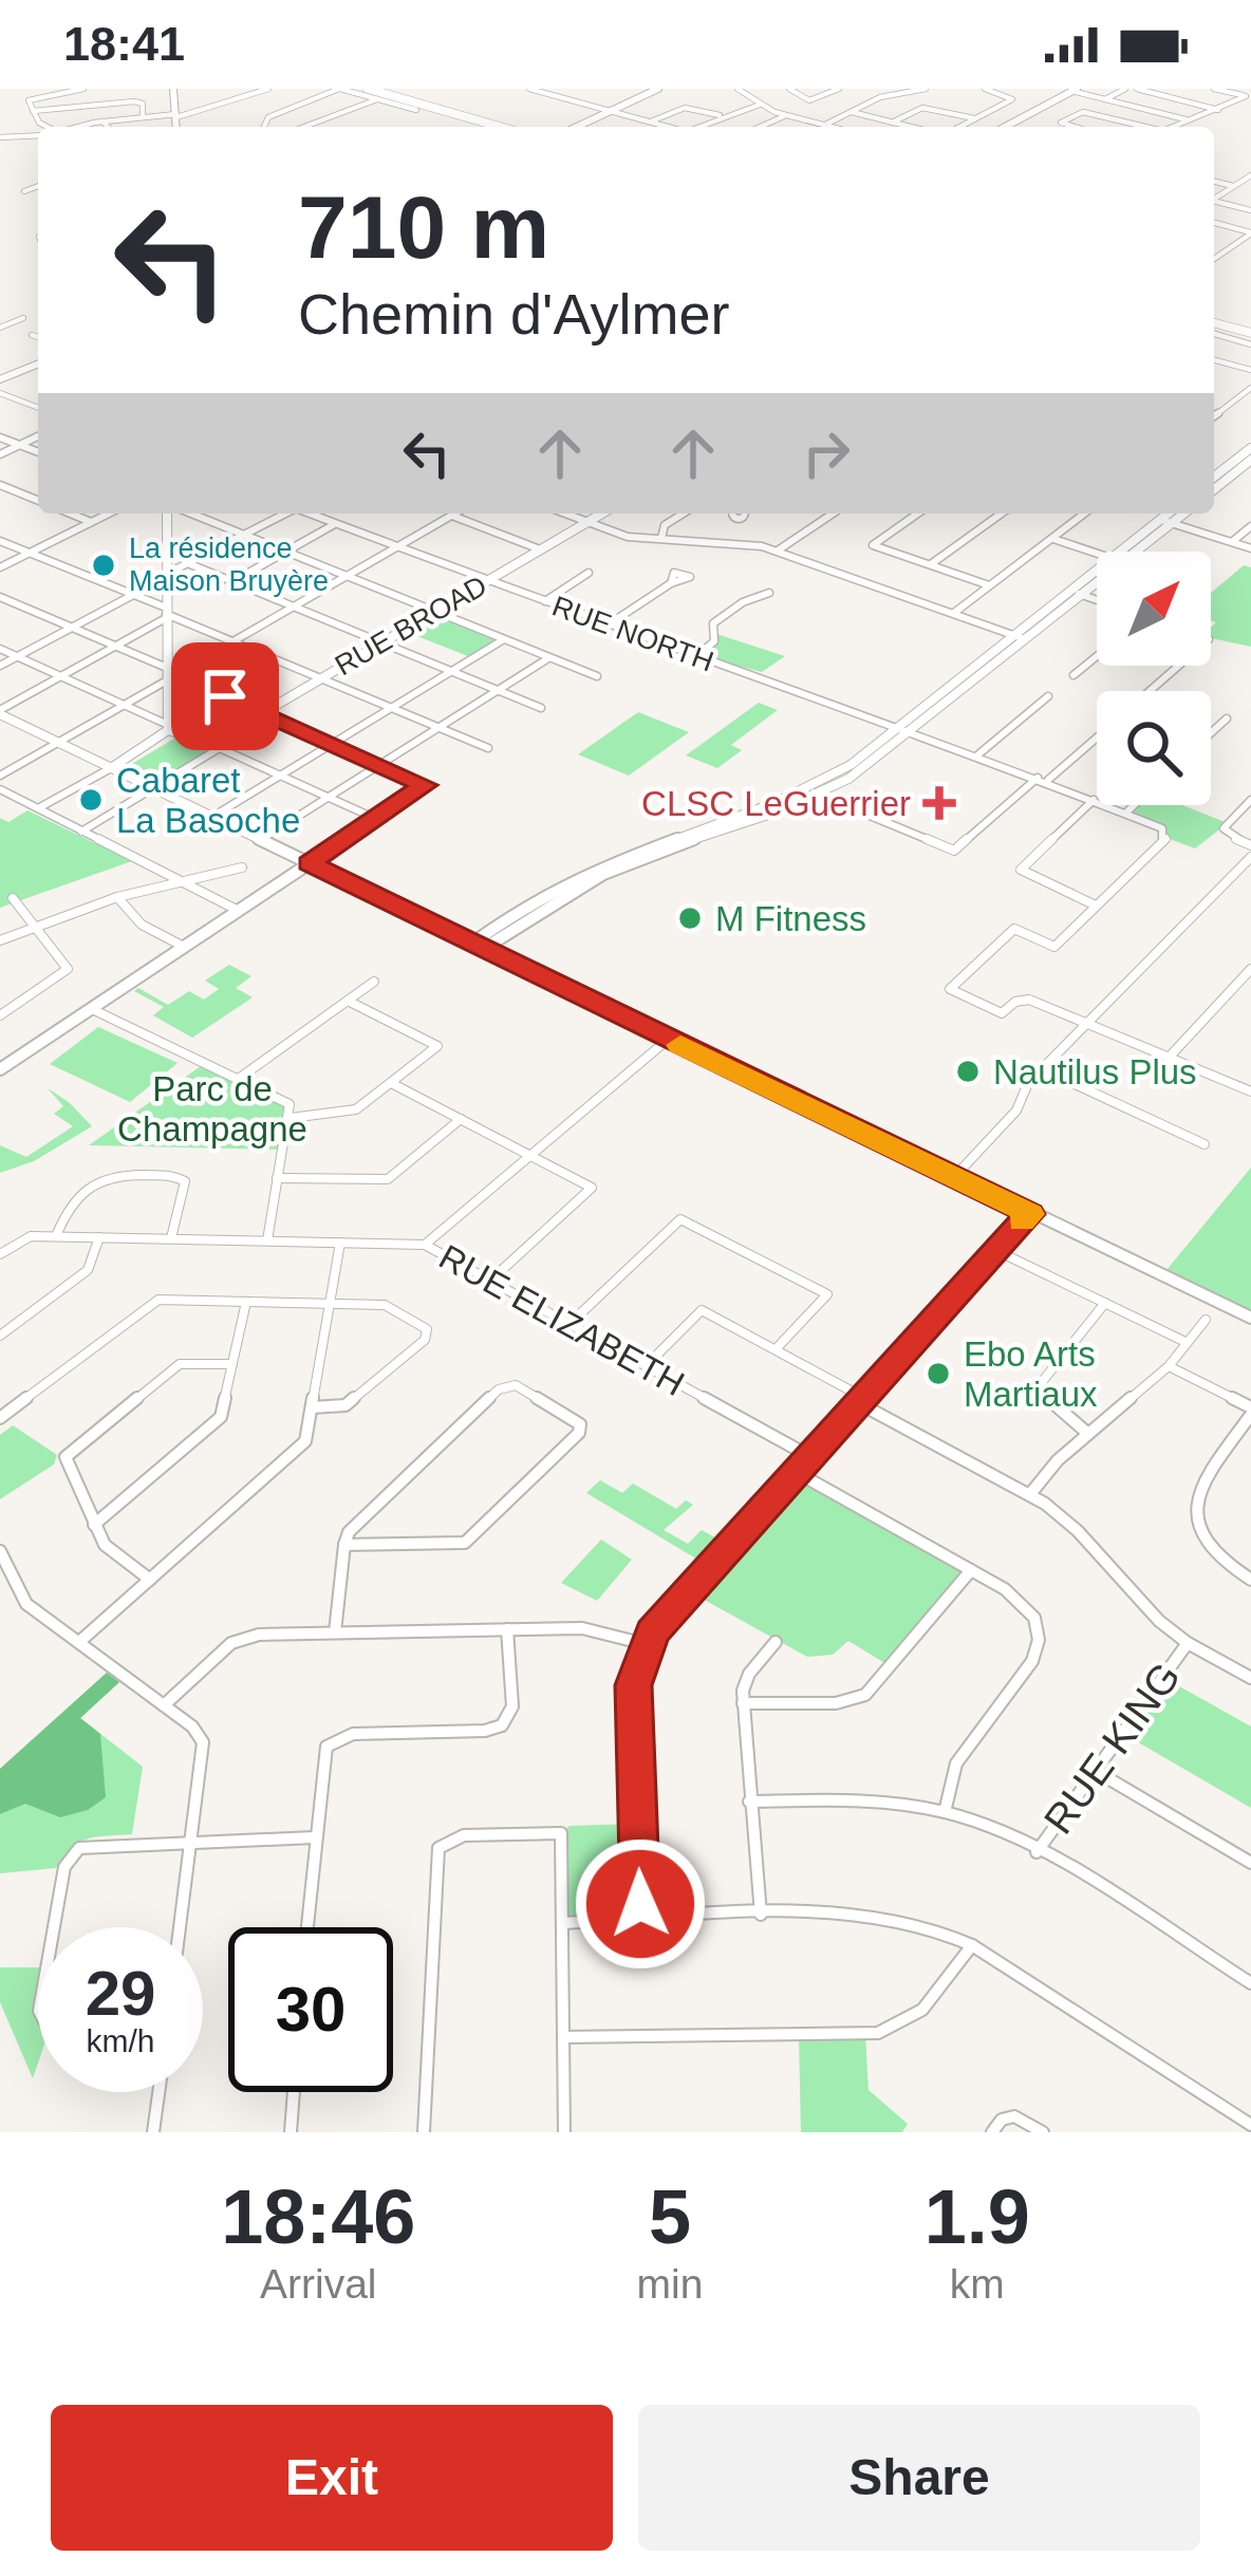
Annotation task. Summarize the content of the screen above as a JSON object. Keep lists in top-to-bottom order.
{
  "streets": {
    "main road": ["RUE BROAD"],
    "street": ["RUE NORTH", "RUE ELIZABETH", "RUE KING"]
  },
  "crossings": [
    ["RUE BROAD", "RUE NORTH"]
  ],
  "parks": ["Parc de Champagne"],
  "places": {
    "other": [
      "La résidence Maison Bruyère",
      "Cabaret La Basoche",
      "M Fitness",
      "Nautilus Plus",
      "Ebo Arts Martiaux"
    ],
    "health": ["CLSC LeGuerrier"]
  },
  "north": "top right",
  "page": {
    "status": "18:41",
    "turn": ["710 m", "Chemin d'Aylmer"],
    "speed": "29 km/h",
    "limit": "30",
    "eta": [
      "18:46",
      "Arrival",
      "5",
      "min",
      "1.9",
      "km"
    ],
    "buttons": ["Exit", "Share"]
  }
}
